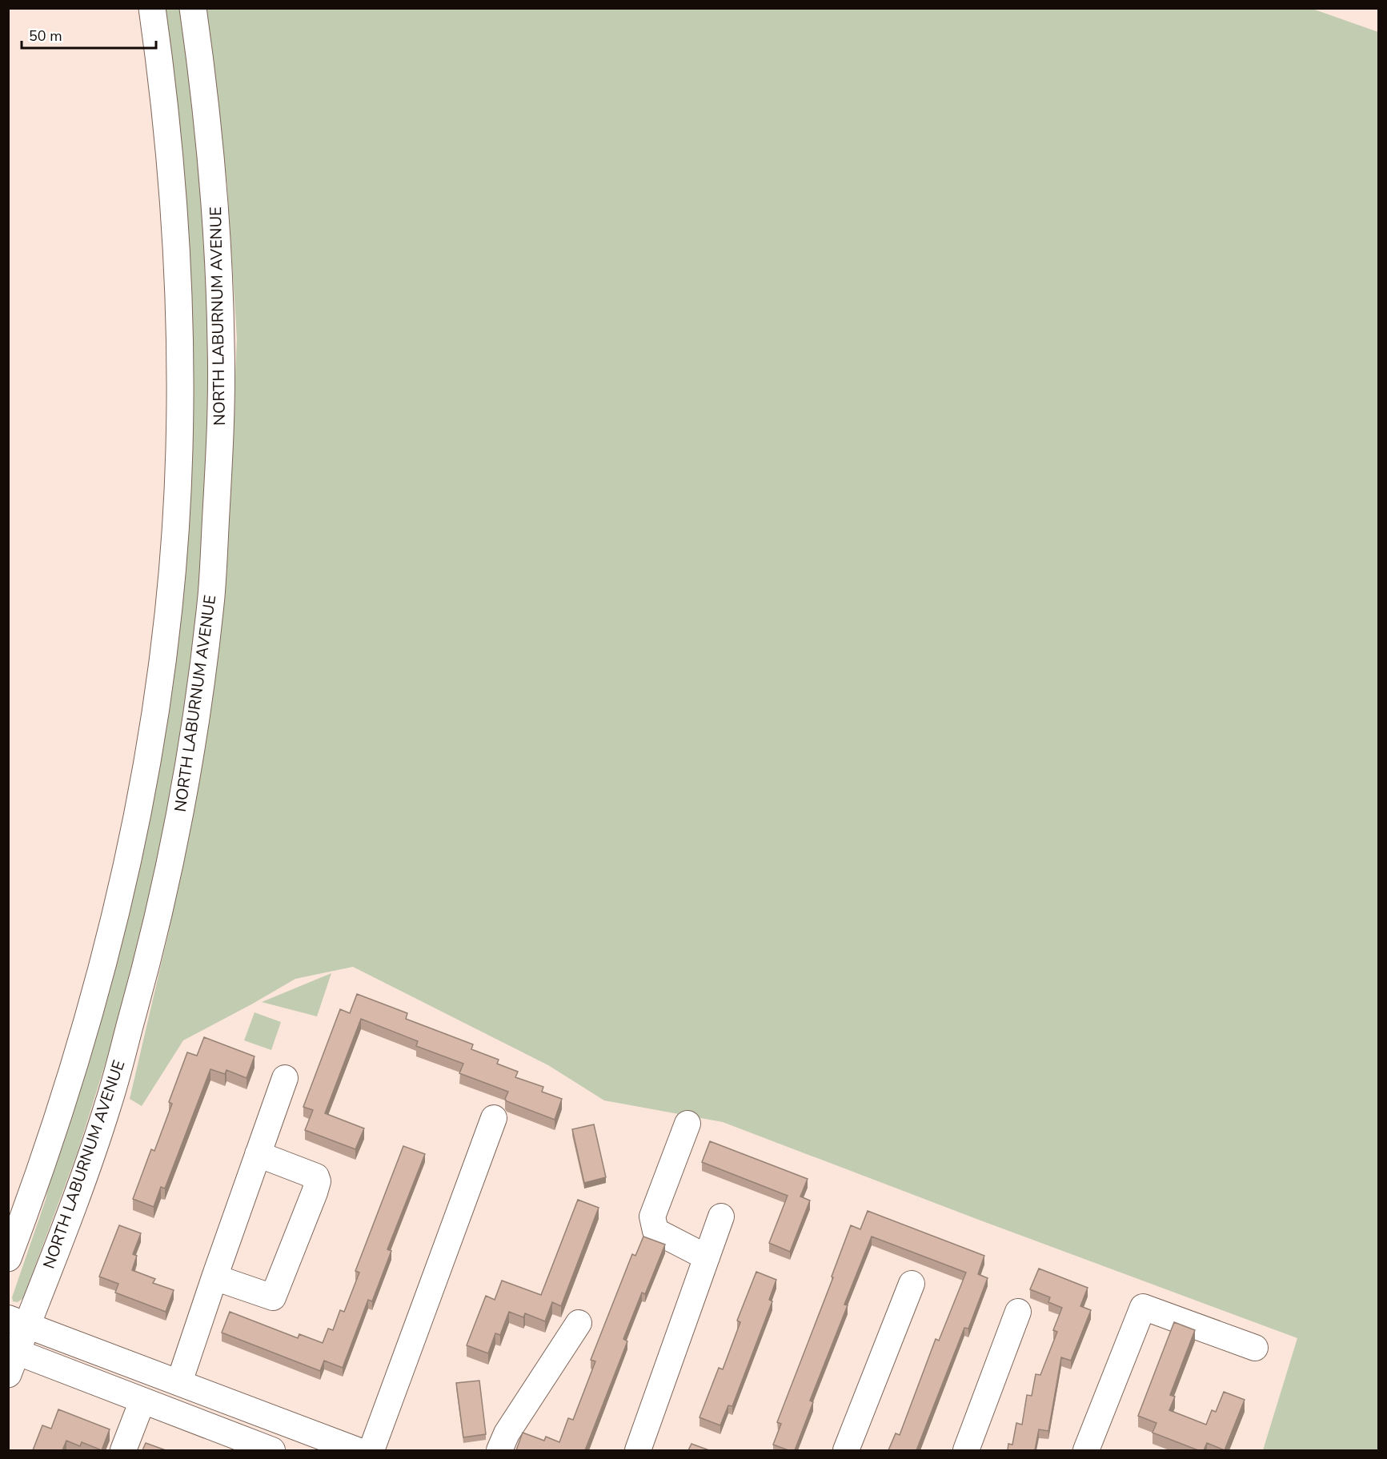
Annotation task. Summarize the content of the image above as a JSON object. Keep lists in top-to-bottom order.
{
  "streets": {
    "main road": ["NORTH LABURNUM AVENUE"]
  },
  "scale_bar": "50 m"
}
